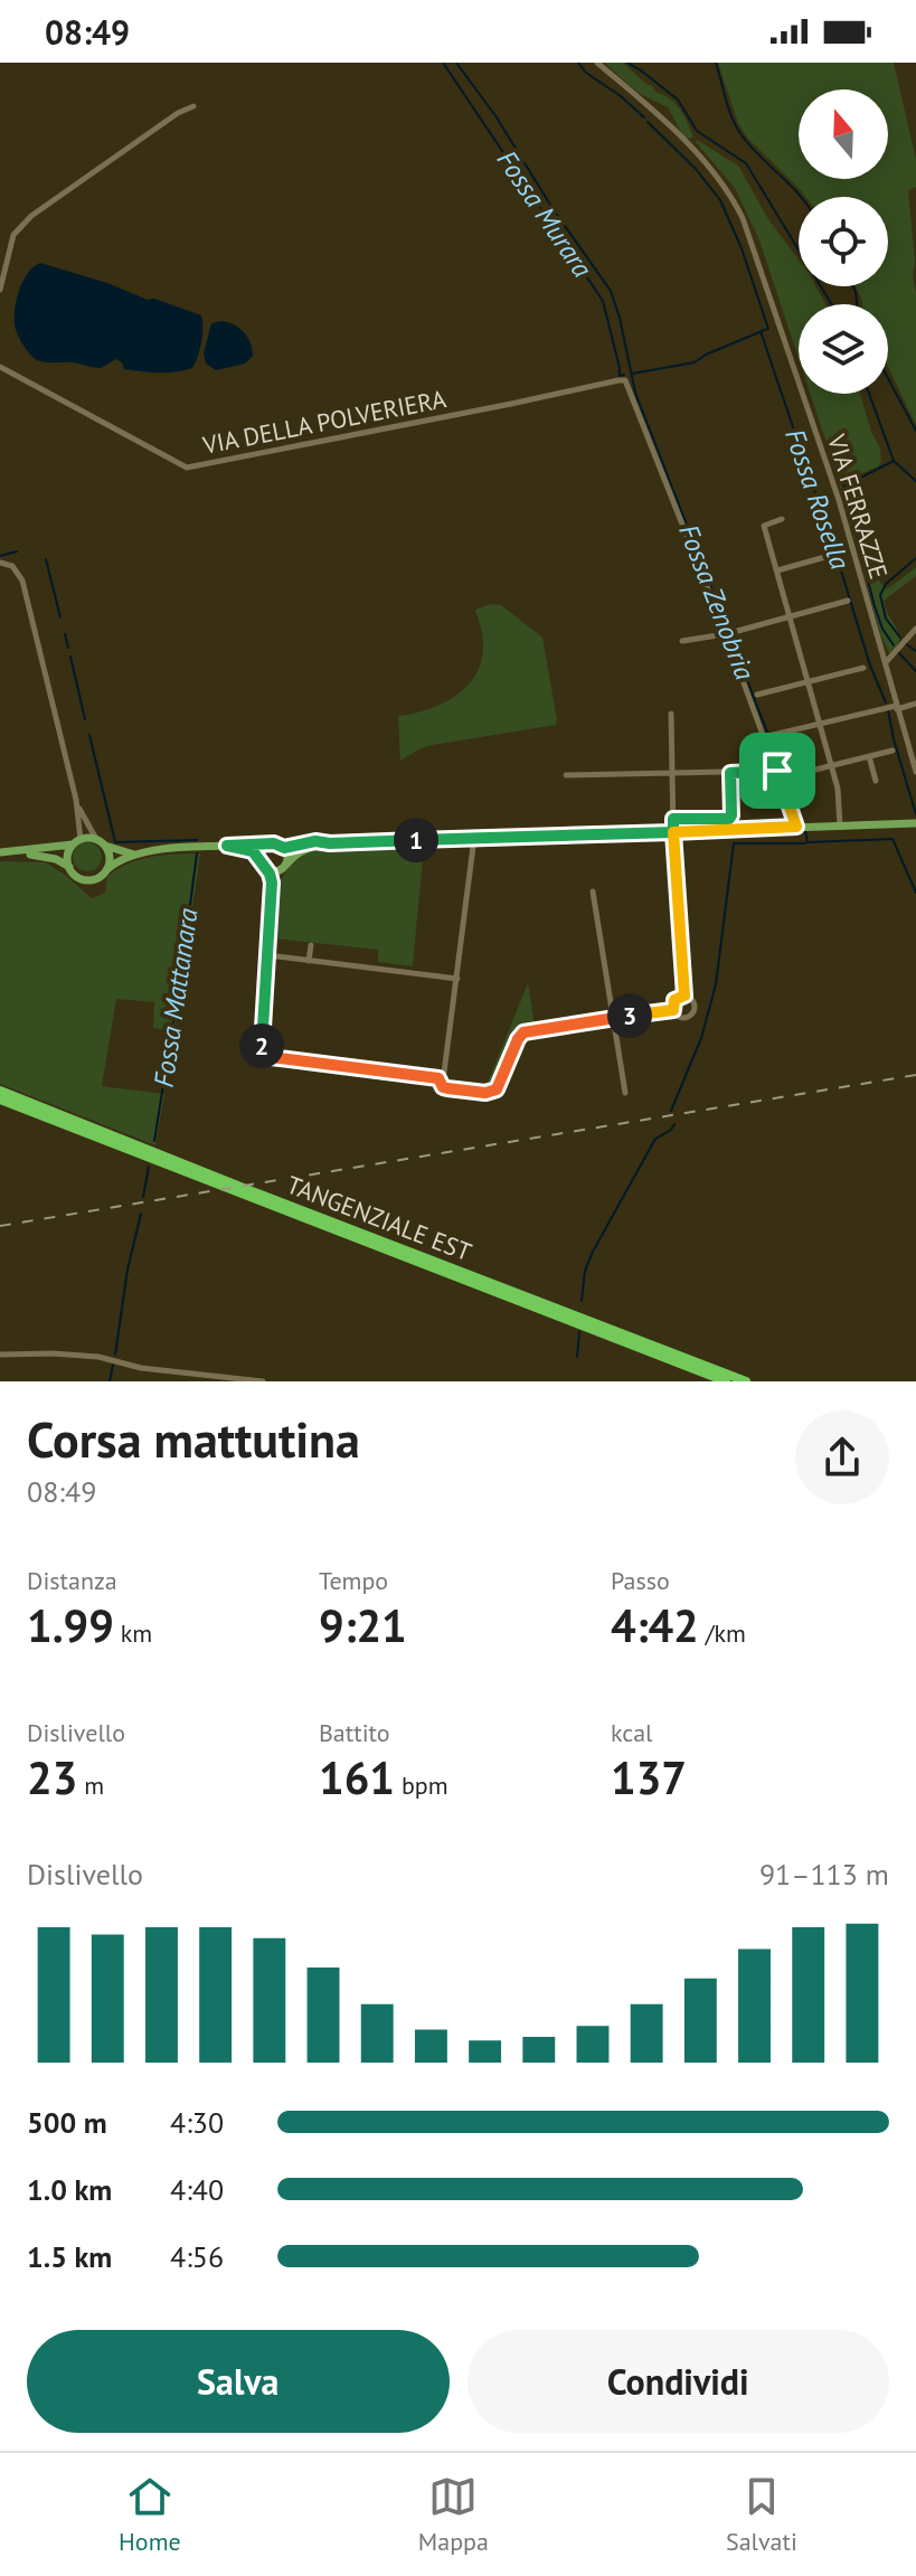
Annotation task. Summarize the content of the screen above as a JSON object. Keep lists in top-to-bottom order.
{
  "streets": {
    "highway": ["TANGENZIALE EST"],
    "street": ["VIA DELLA POLVERIERA", "VIA FERRAZZE"]
  },
  "water": [
    "Fossa Murara",
    "Fossa Rosella",
    "Fossa Zenobria",
    "Fossa Mattanara"
  ],
  "north": "top",
  "page": {
    "status": "08:49",
    "pins": ["1", "3", "2"],
    "heading": ["Corsa mattutina", "08:49"],
    "stats": [
      ["Distanza", "1.99 km"],
      ["Tempo", "9:21"],
      ["Passo", "4:42 /km"],
      ["Dislivello", "23 m"],
      ["Battito", "161 bpm"],
      ["kcal", "137"]
    ],
    "chart": ["Dislivello", "91–113 m"],
    "list": [
      {
        "name": "500 m",
        "note": "4:30"
      },
      {
        "name": "1.0 km",
        "note": "4:40"
      },
      {
        "name": "1.5 km",
        "note": "4:56"
      }
    ],
    "buttons": ["Salva", "Condividi"],
    "tabs": ["Home", "Mappa", "Salvati"]
  }
}
